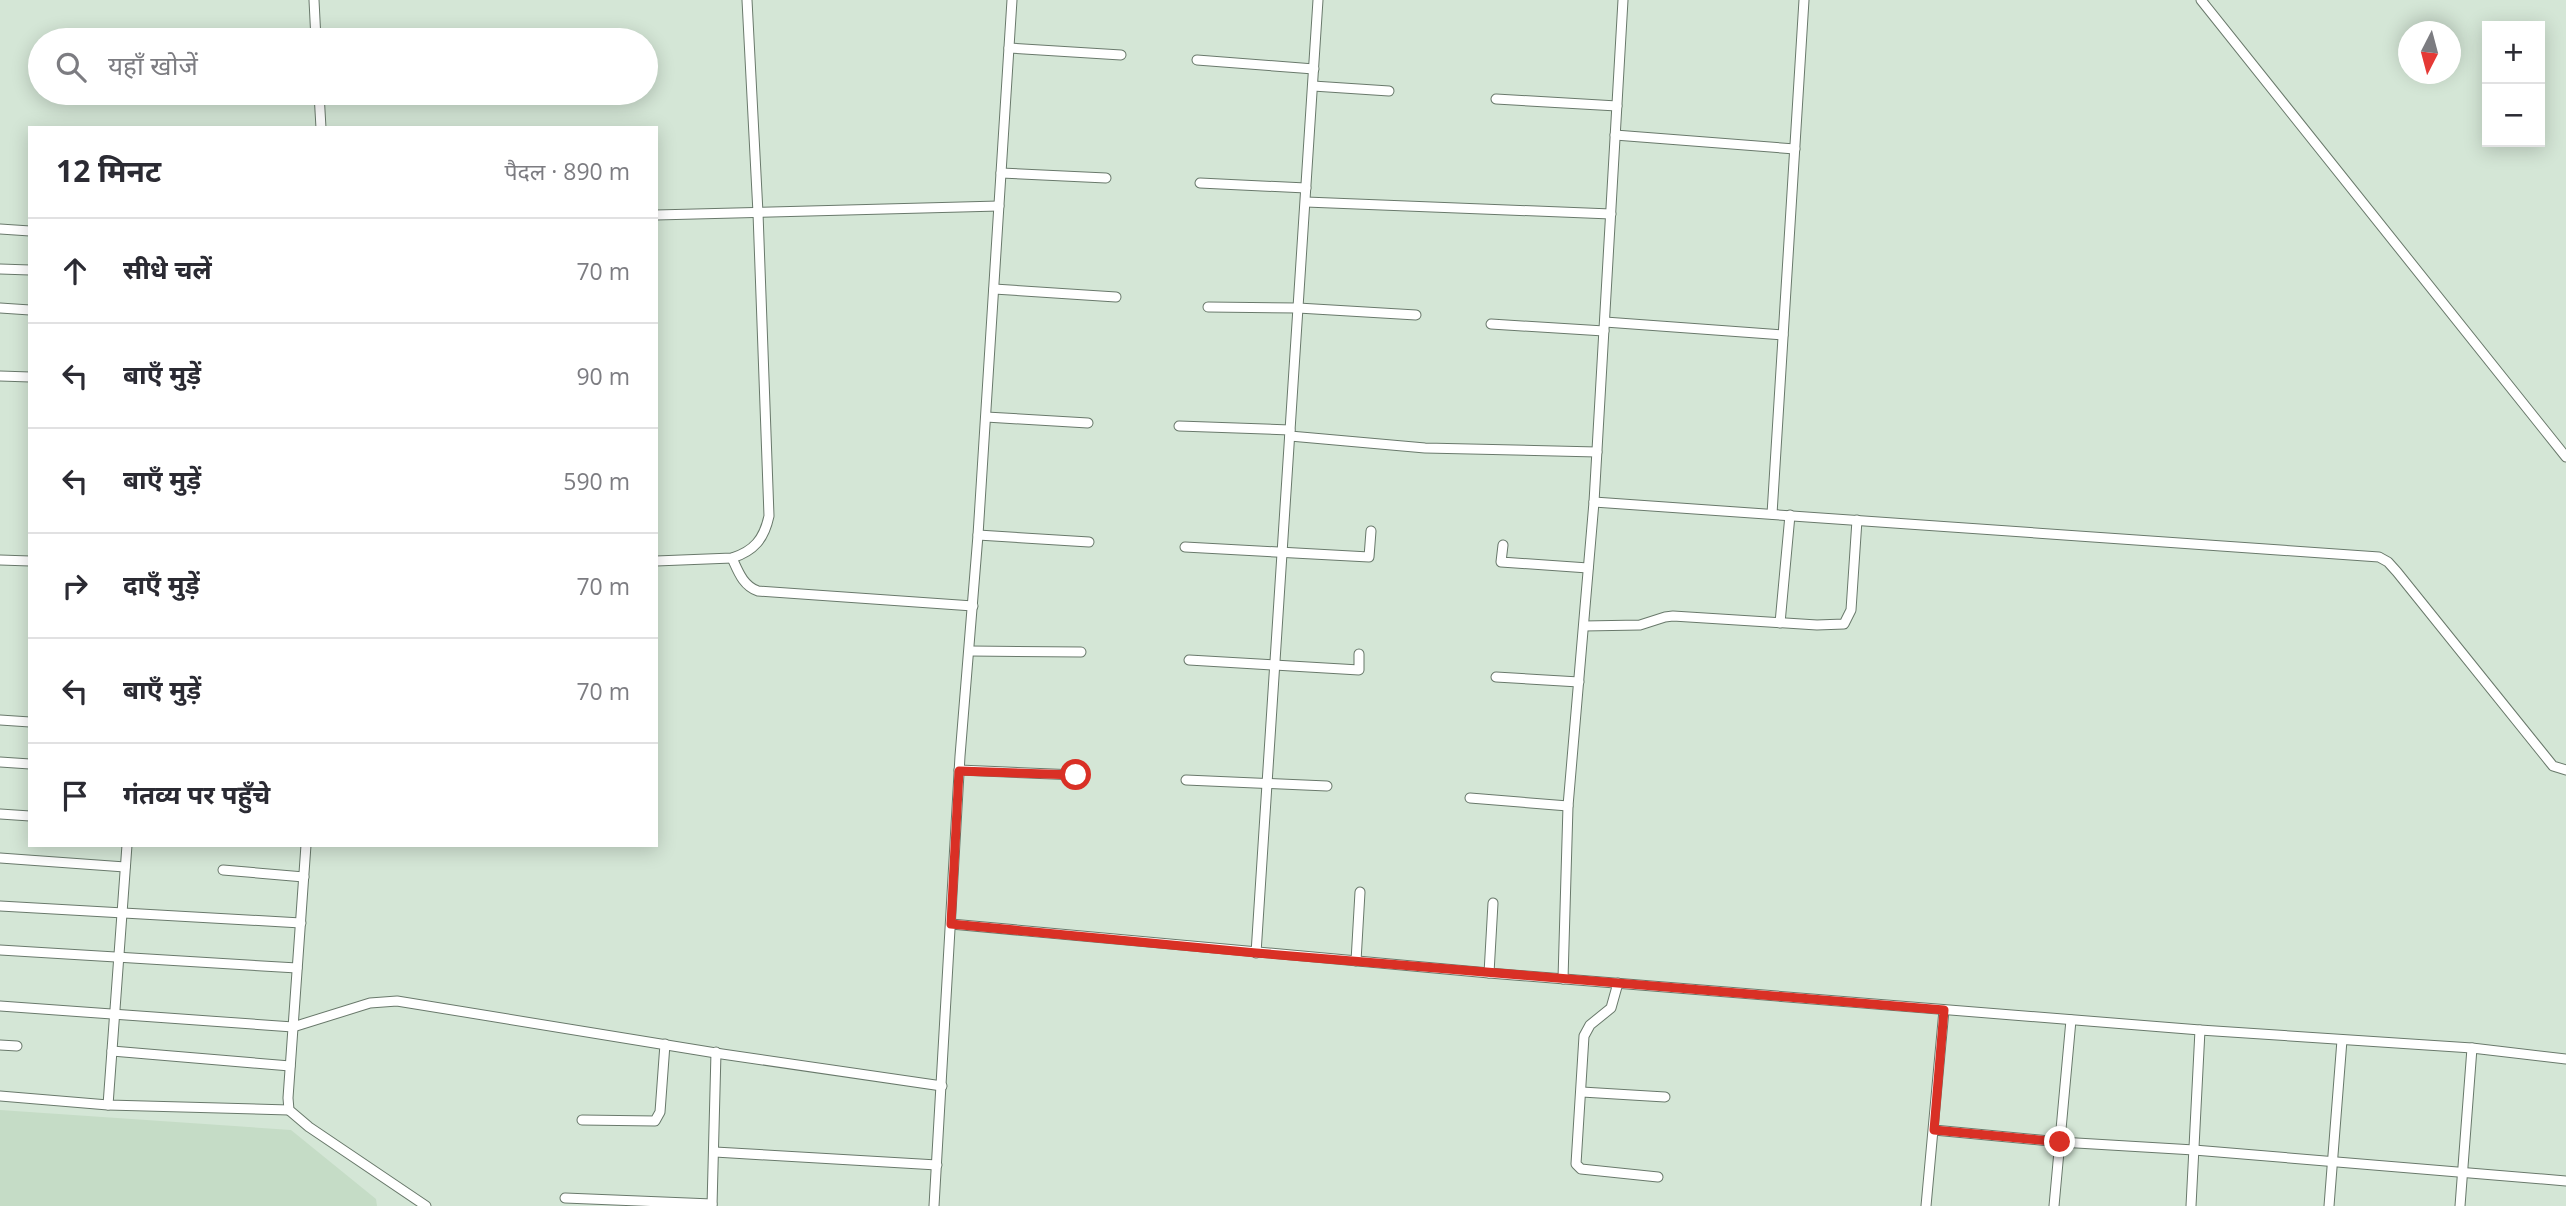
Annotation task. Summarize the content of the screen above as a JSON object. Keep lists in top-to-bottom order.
{
  "north": "bottom",
  "page": {
    "map_buttons": ["+", "−"],
    "search": "यहाँ खोजें",
    "heading": ["12 मिनट", "पैदल · 890 m"],
    "list": [
      ["सीधे चलें", "70 m"],
      ["बाएँ मुड़ें", "90 m"],
      ["बाएँ मुड़ें", "590 m"],
      ["दाएँ मुड़ें", "70 m"],
      ["बाएँ मुड़ें", "70 m"],
      "गंतव्य पर पहुँचे"
    ]
  }
}
